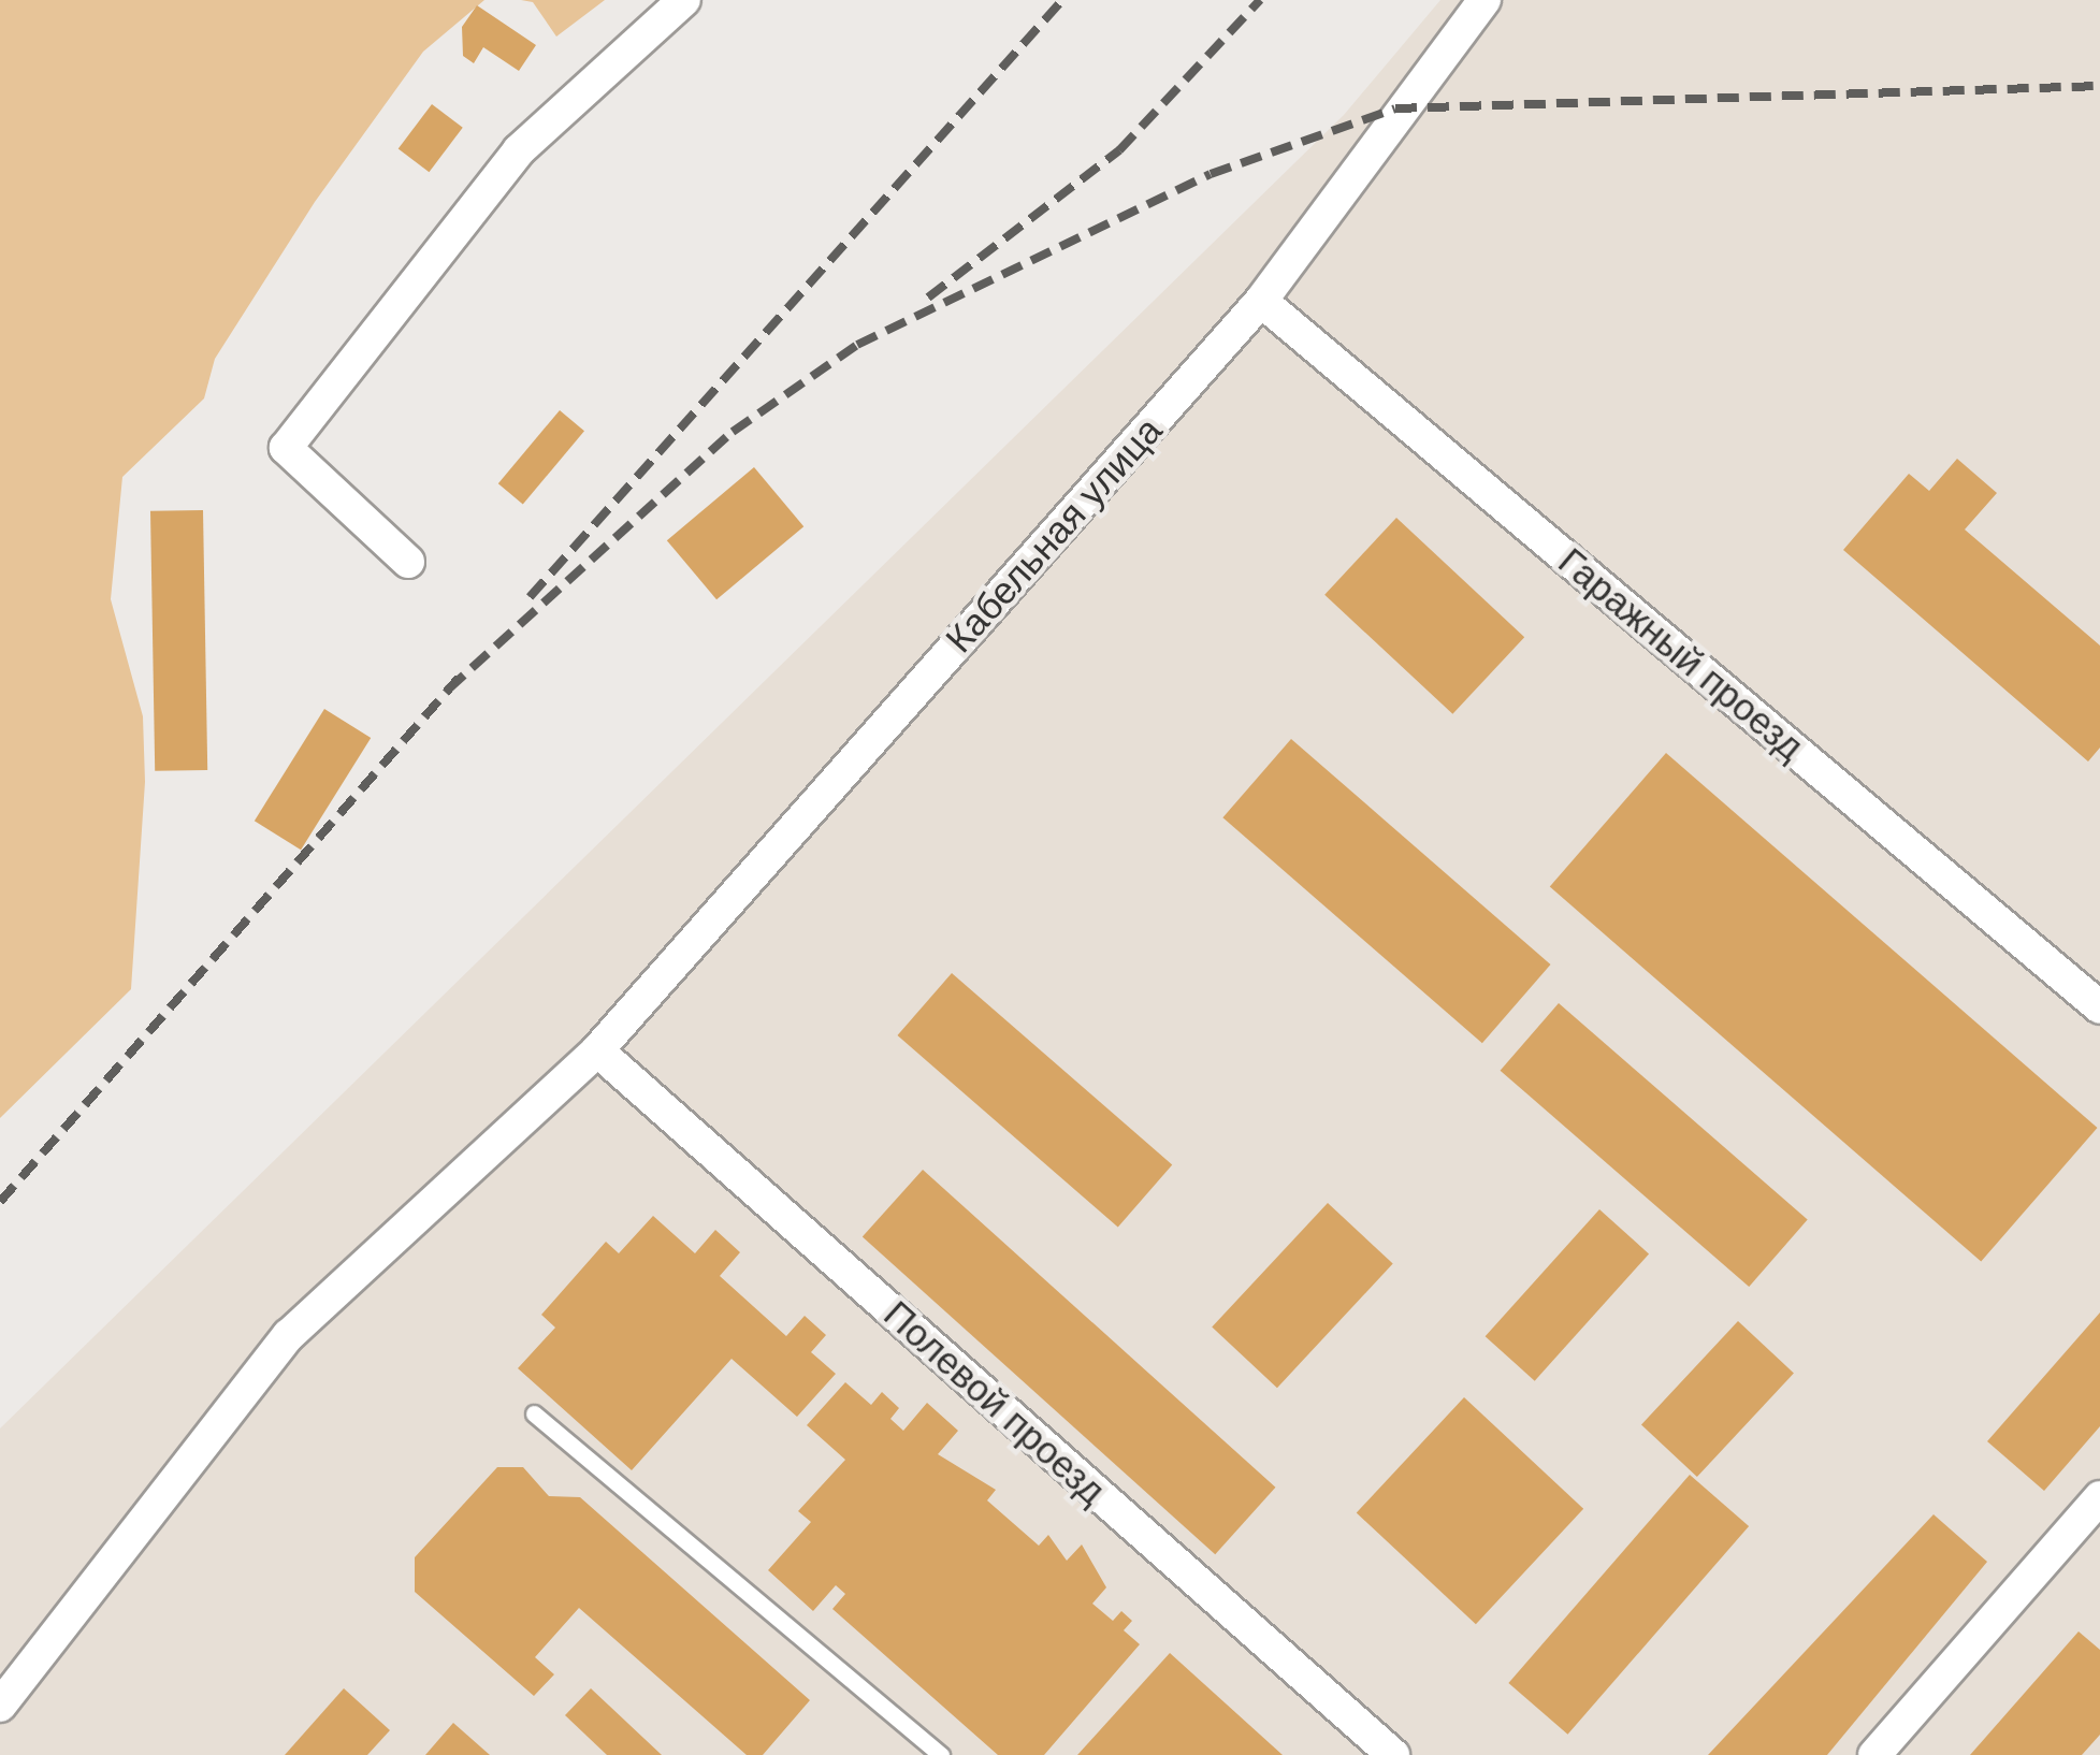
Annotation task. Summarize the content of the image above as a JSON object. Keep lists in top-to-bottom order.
{
  "streets": {
    "street": ["Кабельная улица", "Гаражный проезд", "Полевой проезд"]
  },
  "crossings": [
    ["Кабельная улица", "Гаражный проезд"],
    ["Кабельная улица", "Полевой проезд"]
  ]
}
